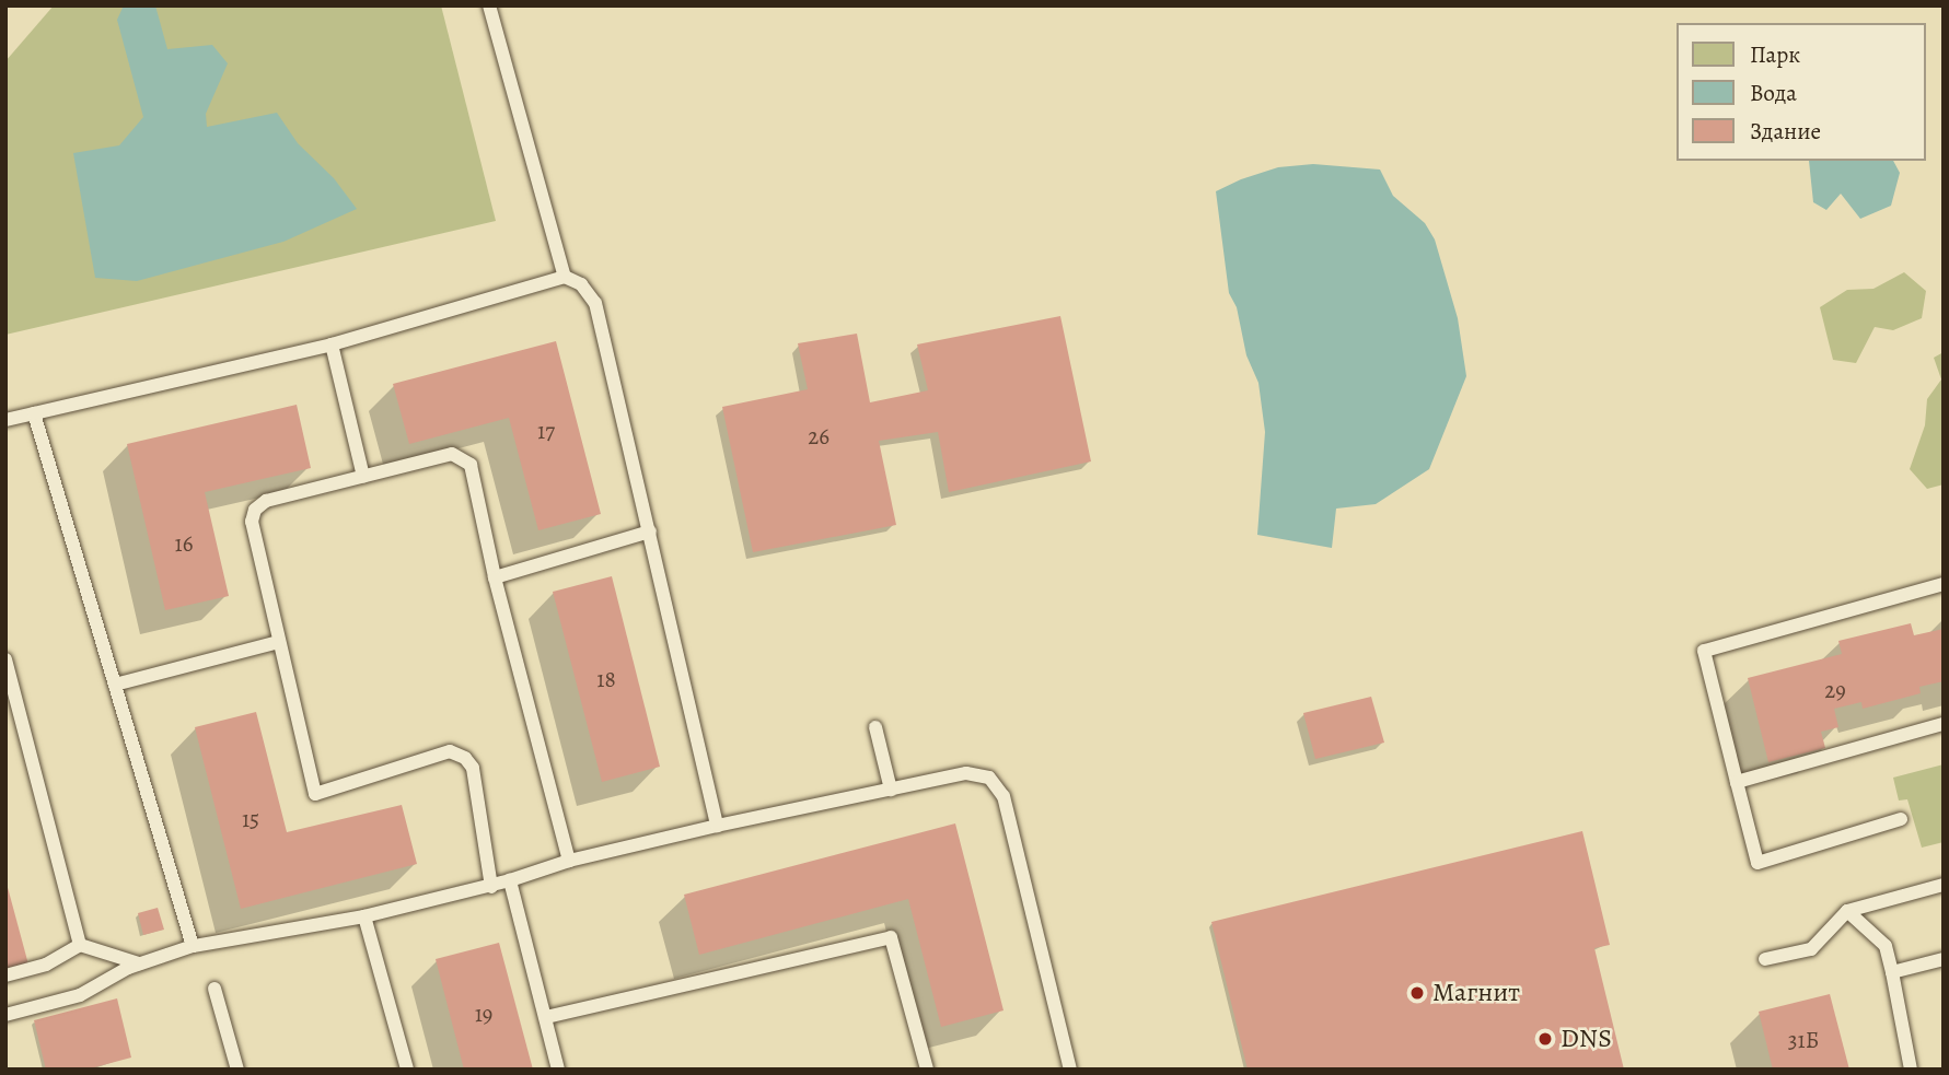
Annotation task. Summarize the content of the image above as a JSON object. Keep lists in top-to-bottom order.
{
  "places": ["Магнит", "DNS"],
  "house_numbers": [
    "17",
    "26",
    "16",
    "18",
    "29",
    "15",
    "19",
    "31Б"
  ],
  "legend": ["Парк", "Вода", "Здание"]
}
